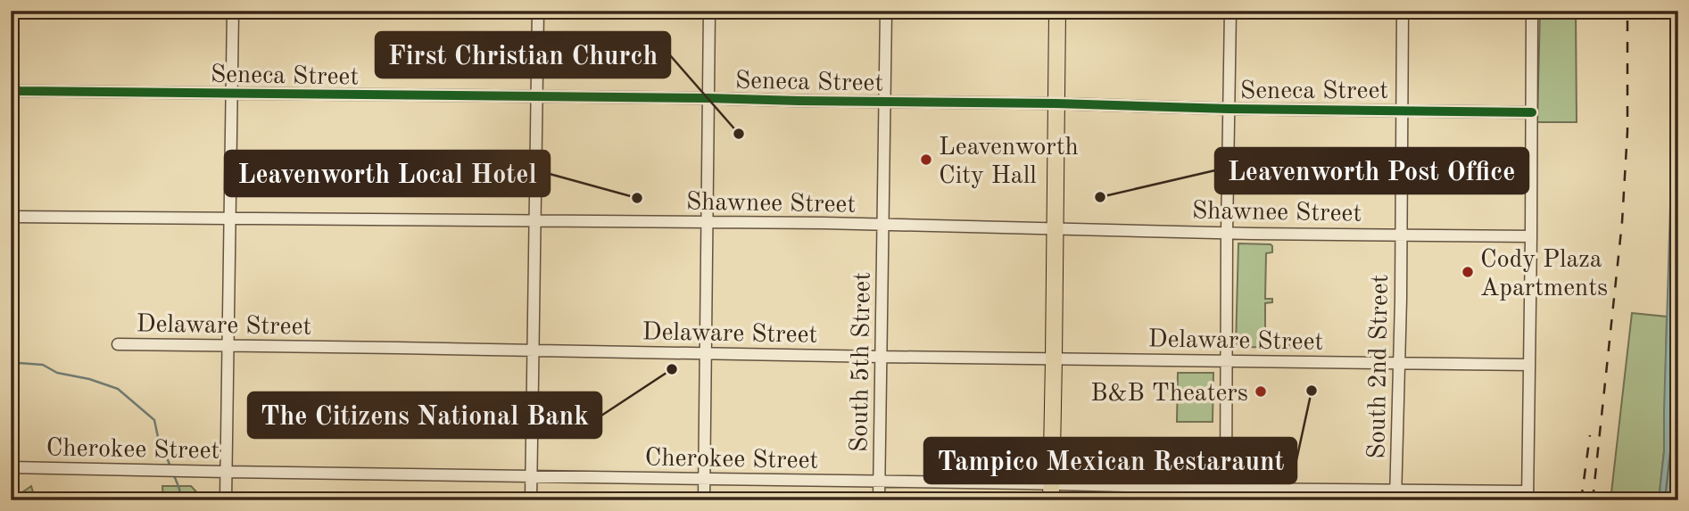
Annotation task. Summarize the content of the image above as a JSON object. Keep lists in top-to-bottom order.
{
  "streets": {
    "street": [
      "Seneca Street",
      "Shawnee Street",
      "Delaware Street",
      "South 5th Street",
      "South 2nd Street",
      "Cherokee Street"
    ]
  },
  "crossings": [
    ["Seneca Street", "South 5th Street"],
    ["Seneca Street", "South 2nd Street"],
    ["Shawnee Street", "South 5th Street"],
    ["Shawnee Street", "South 2nd Street"],
    ["Delaware Street", "South 5th Street"],
    ["Delaware Street", "South 2nd Street"],
    ["South 5th Street", "Cherokee Street"],
    ["South 2nd Street", "Cherokee Street"]
  ],
  "places": [
    "First Christian Church",
    "Leavenworth City Hall",
    "Leavenworth Post Office",
    "Leavenworth Local Hotel",
    "Cody Plaza Apartments",
    "The Citizens National Bank",
    "Tampico Mexican Restaraunt",
    "B&B Theaters"
  ]
}
